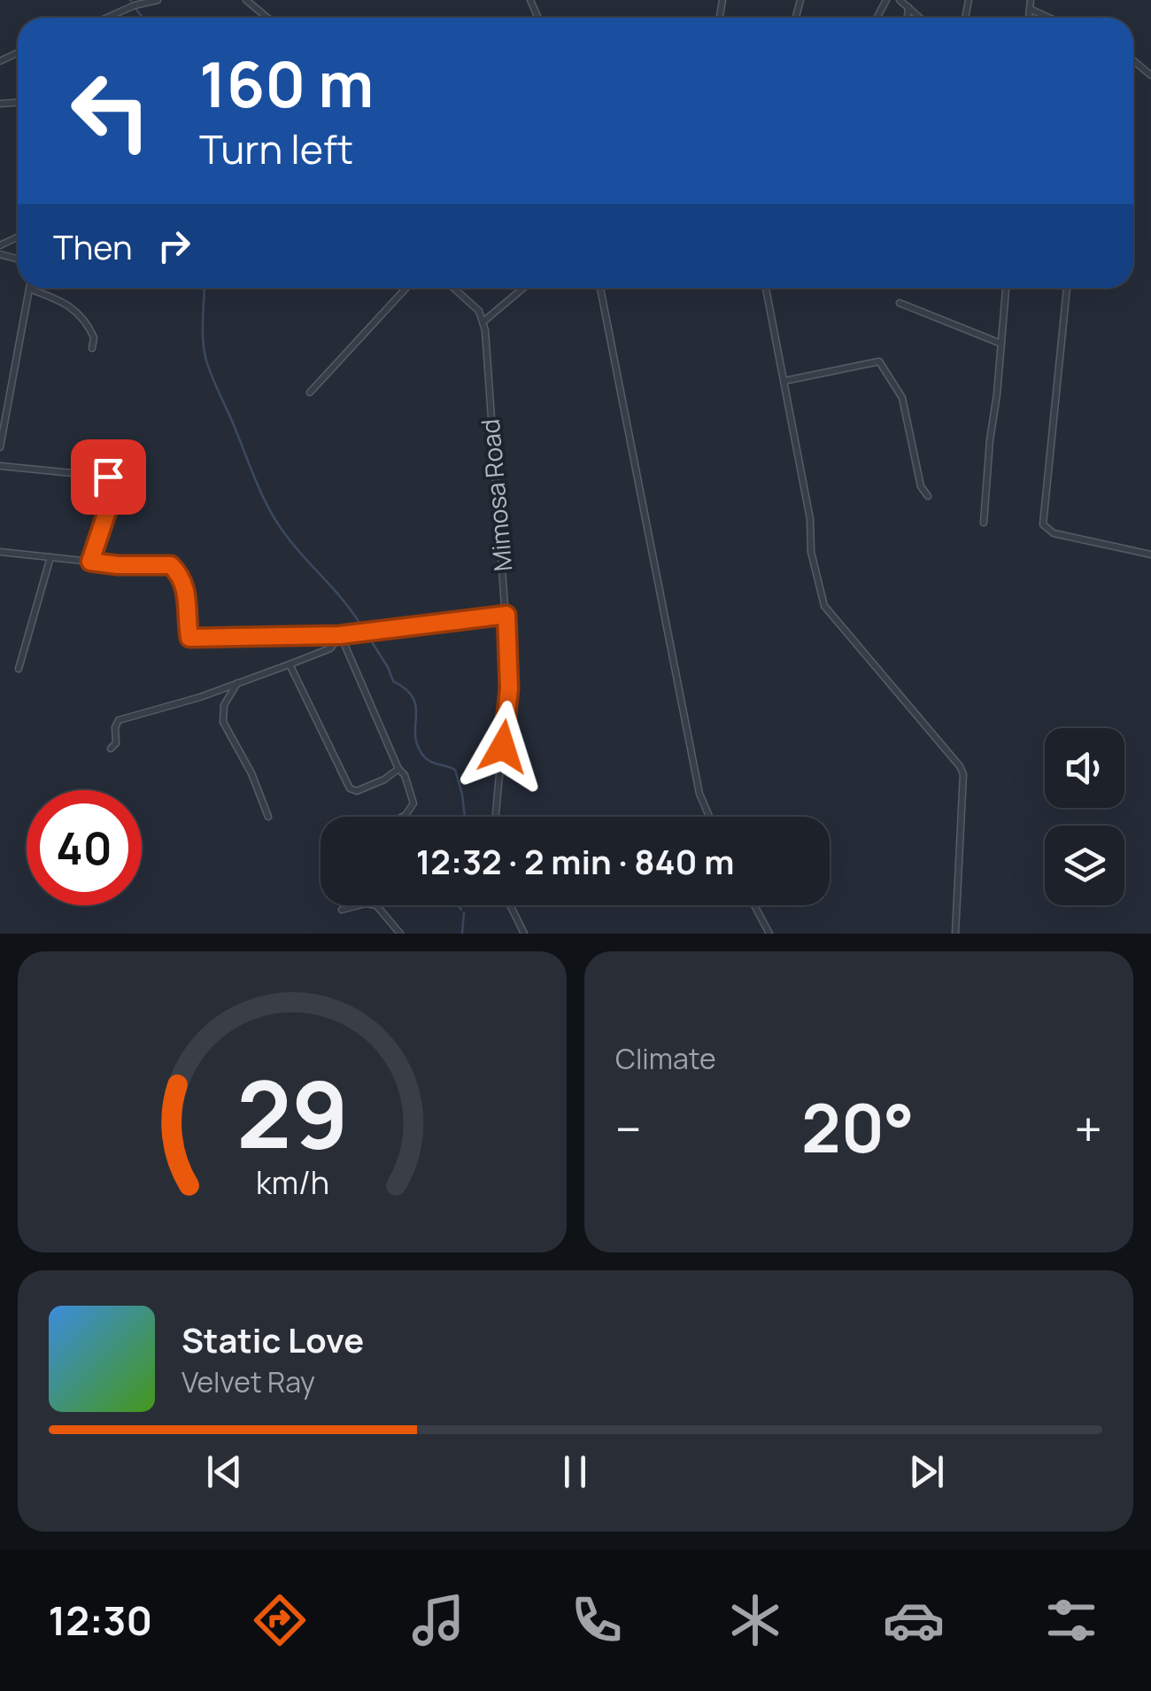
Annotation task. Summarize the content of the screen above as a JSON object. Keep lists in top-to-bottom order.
{
  "streets": {
    "street": ["Mimosa Road"]
  },
  "page": {
    "turn": ["160 m", "Turn left"],
    "then": "Then",
    "limit": "40",
    "trip": "12:32 · 2 min · 840 m",
    "tile": "Climate",
    "heat": ["−", "20°", "+"],
    "song": ["Static Love", "Velvet Ray"],
    "tabs": "12:30",
    "gauge": ["29", "km/h"]
  }
}
